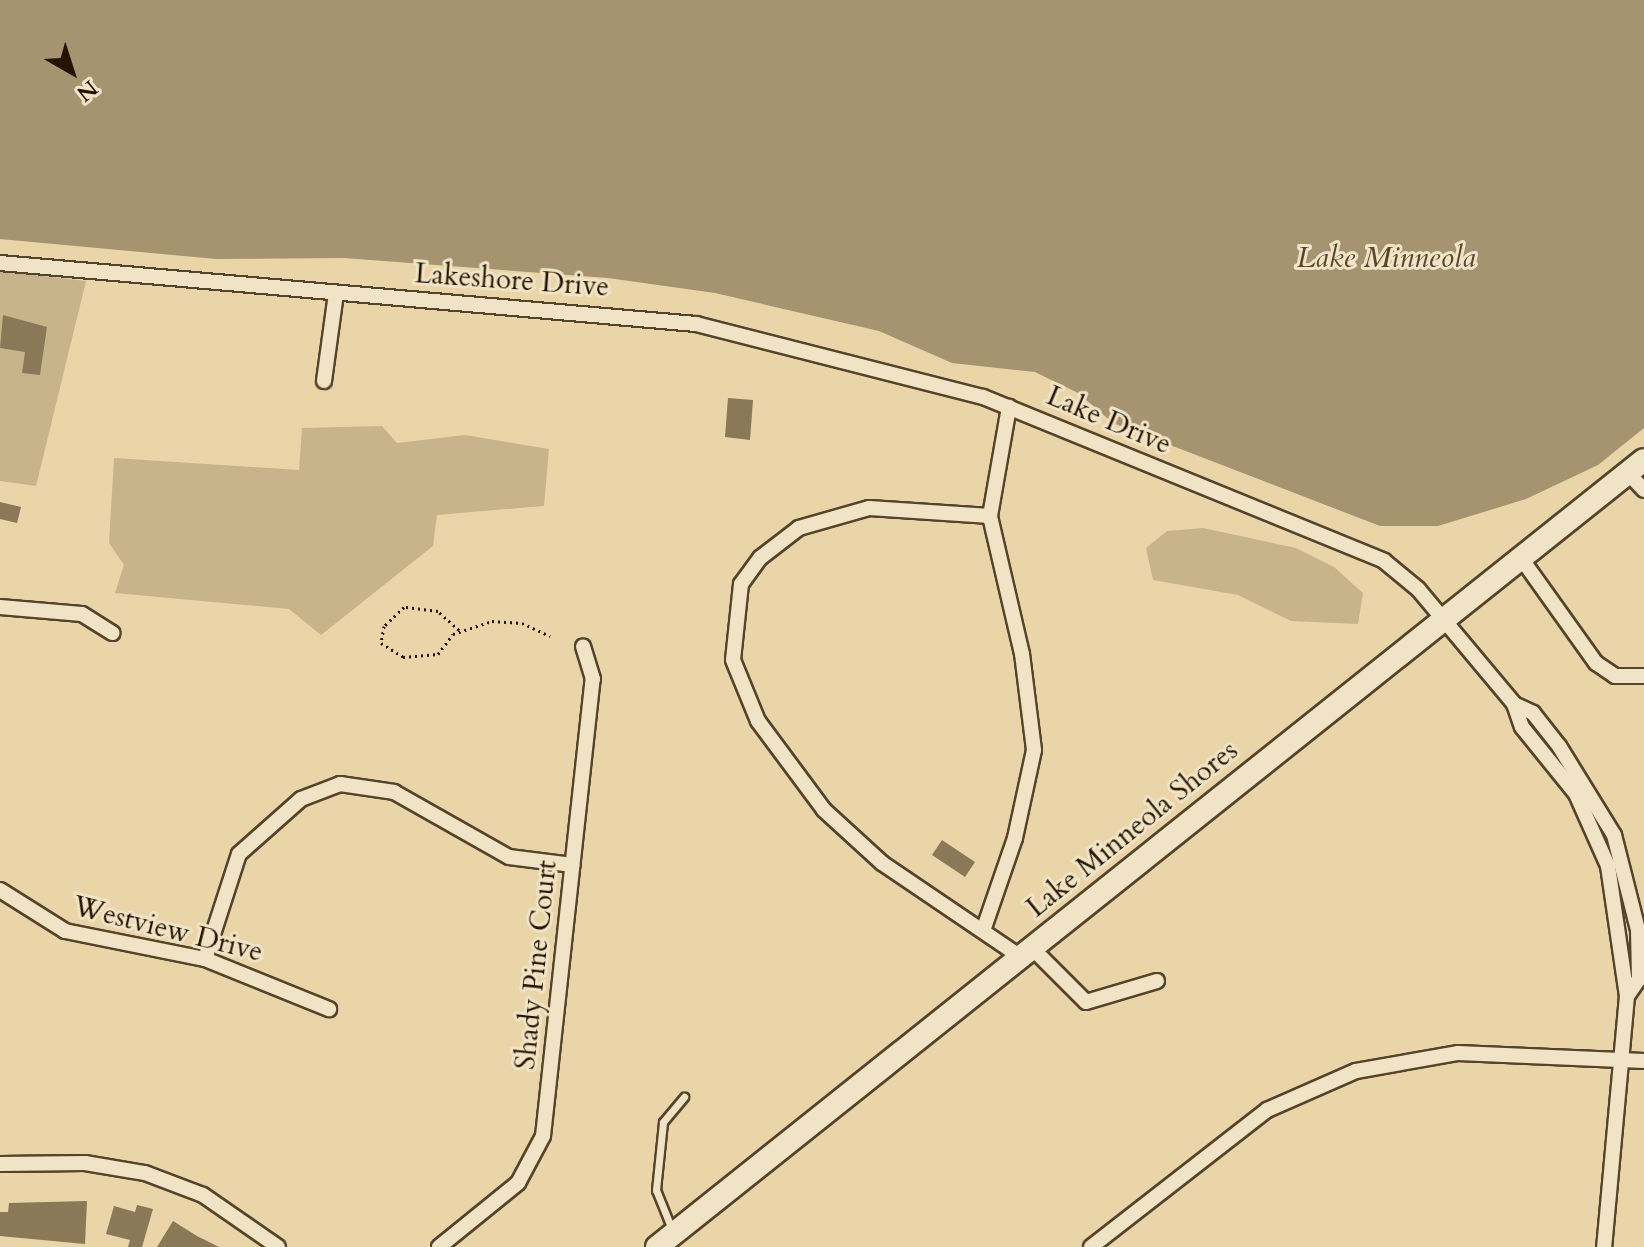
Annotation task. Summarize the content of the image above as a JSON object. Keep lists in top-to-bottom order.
{
  "streets": {
    "main road": ["Lake Minneola Shores"],
    "street": [
      "Lakeshore Drive",
      "Lake Drive",
      "Westview Drive",
      "Shady Pine Court"
    ]
  },
  "crossings": [
    ["Lakeshore Drive", "Lake Drive"],
    ["Lake Drive", "Lake Minneola Shores"]
  ],
  "water": ["Lake Minneola"],
  "north": "bottom right"
}
